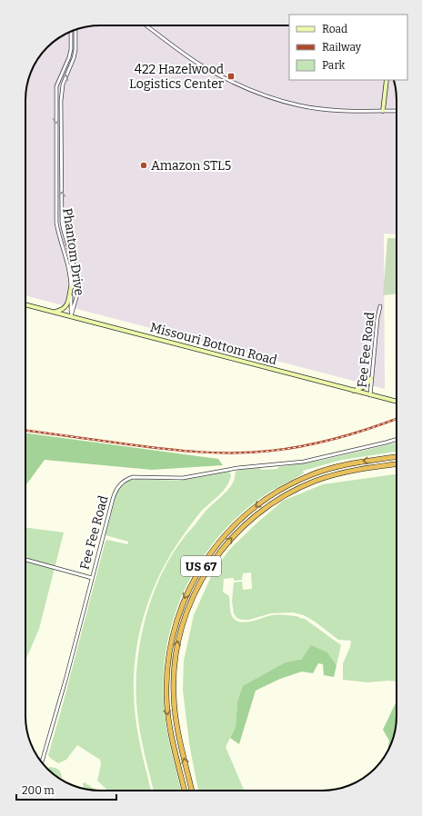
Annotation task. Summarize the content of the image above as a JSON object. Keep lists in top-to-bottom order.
{
  "streets": {
    "highway": ["US 67"],
    "street": ["Phantom Drive", "Missouri Bottom Road", "Fee Fee Road"]
  },
  "crossings": [
    ["Phantom Drive", "Missouri Bottom Road"],
    ["Missouri Bottom Road", "Fee Fee Road"]
  ],
  "places": {
    "transit": ["422 Hazelwood Logistics Center"],
    "other": ["Amazon STL5"]
  },
  "legend": ["Road", "Railway", "Park"],
  "scale_bar": "200 m"
}
